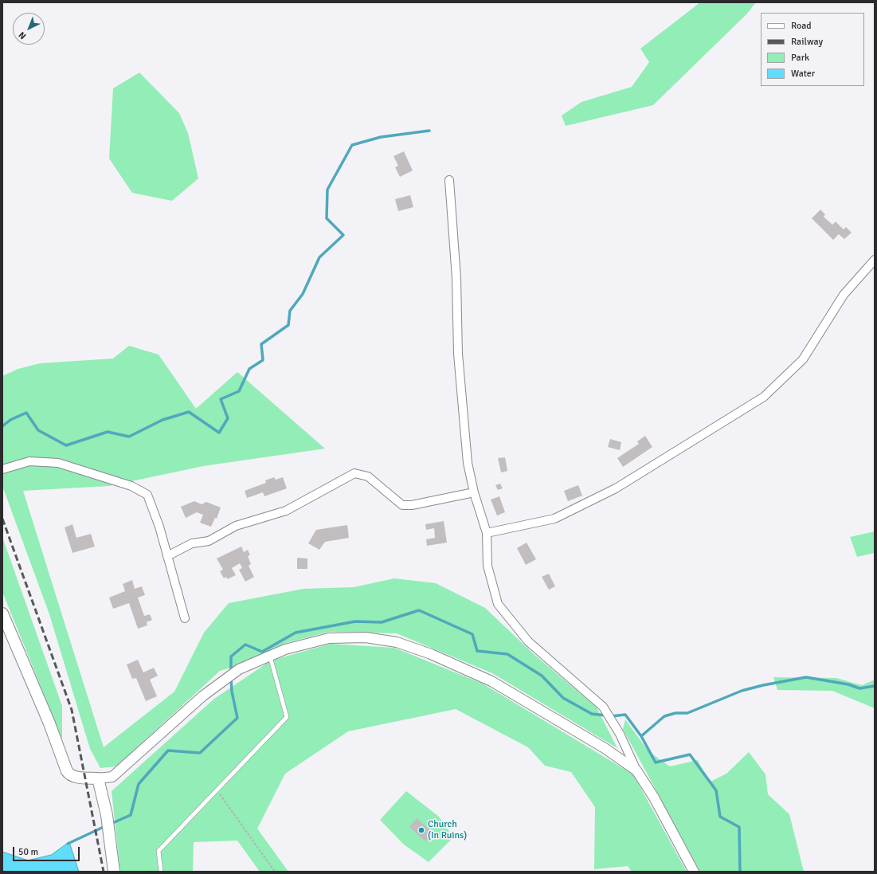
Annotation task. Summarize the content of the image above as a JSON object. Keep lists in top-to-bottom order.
{
  "places": ["Church (In Ruins)"],
  "legend": [
    "Road",
    "Railway",
    "Park",
    "Water"
  ],
  "scale_bar": "50 m",
  "north": "bottom left"
}
